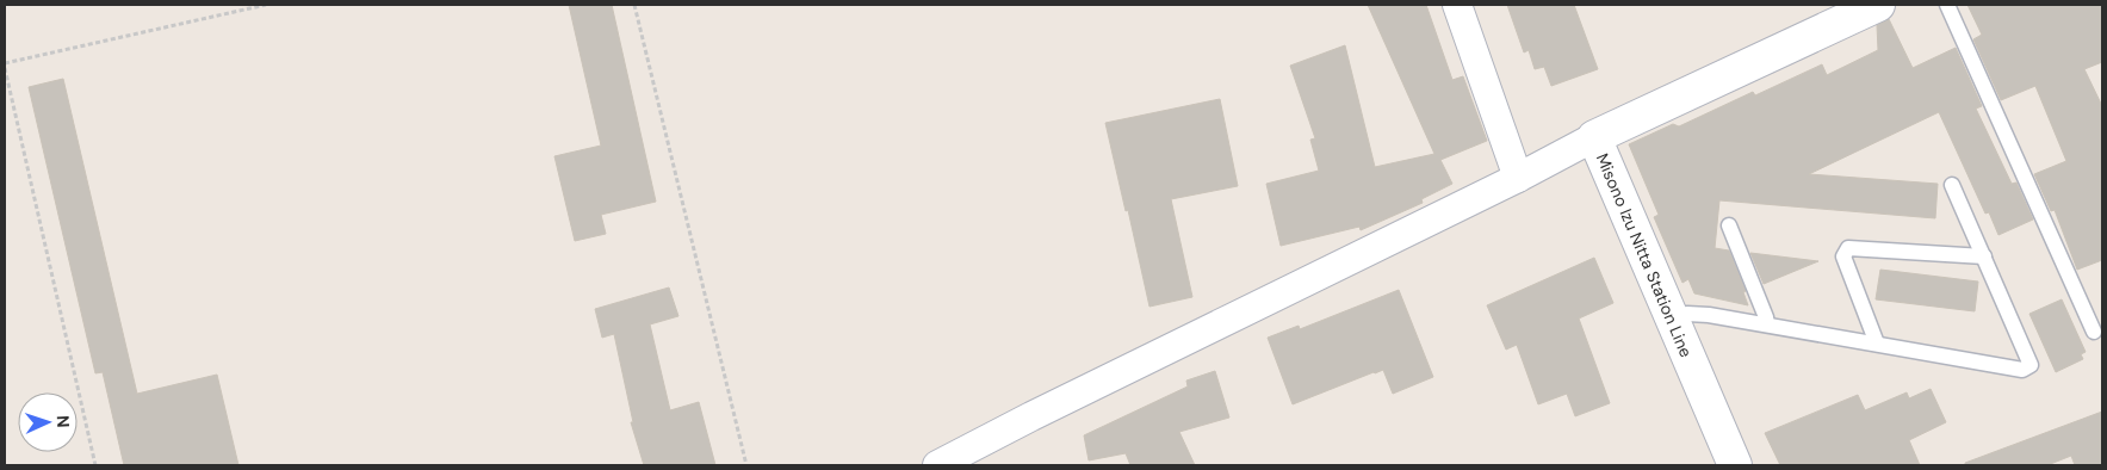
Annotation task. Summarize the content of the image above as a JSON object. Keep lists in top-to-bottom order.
{
  "streets": {
    "main road": ["Misono Izu Nitta Station Line"]
  },
  "north": "right"
}
